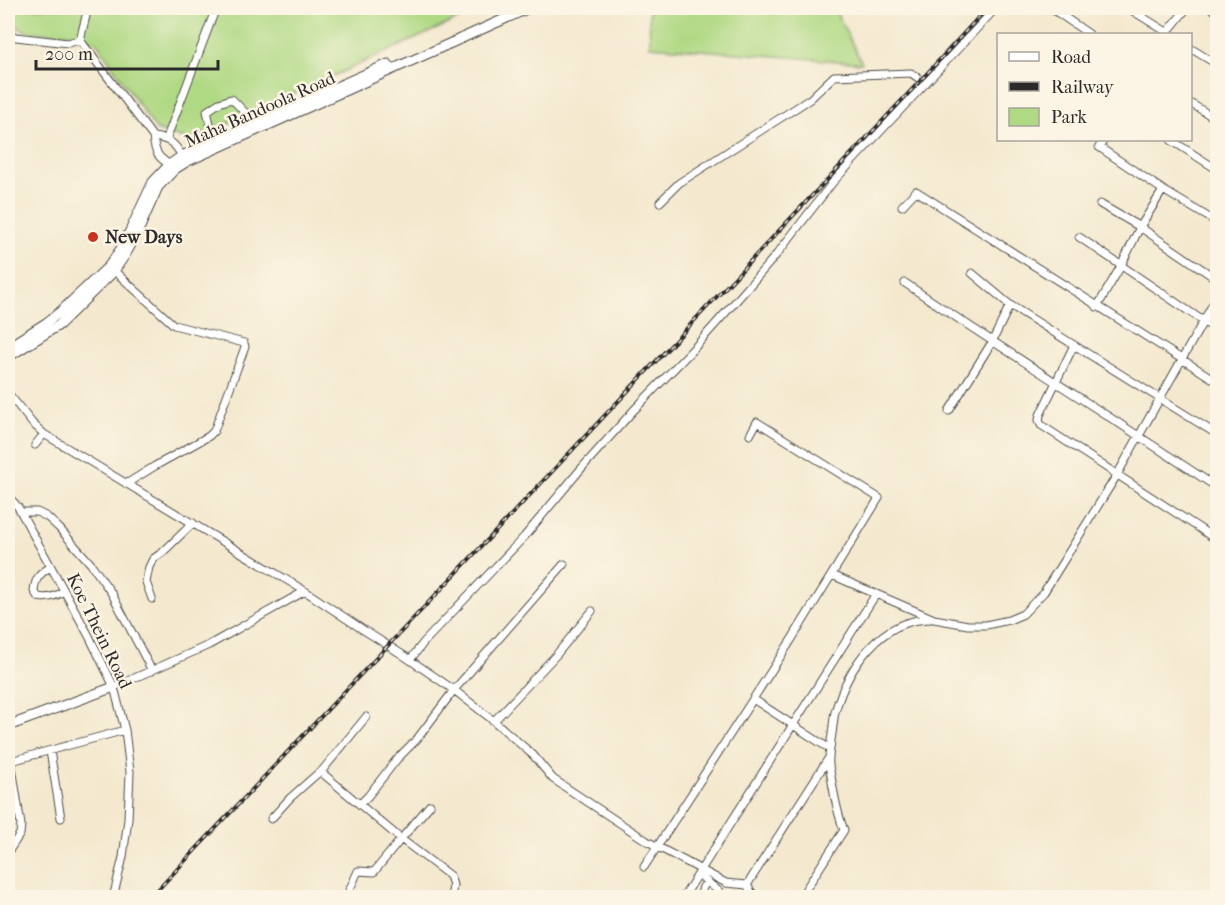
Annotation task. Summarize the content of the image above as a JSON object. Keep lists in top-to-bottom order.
{
  "streets": {
    "main road": ["Maha Bandoola Road"],
    "street": ["Koe Thein Road"]
  },
  "places": ["New Days"],
  "legend": ["Road", "Railway", "Park"],
  "scale_bar": "200 m"
}
